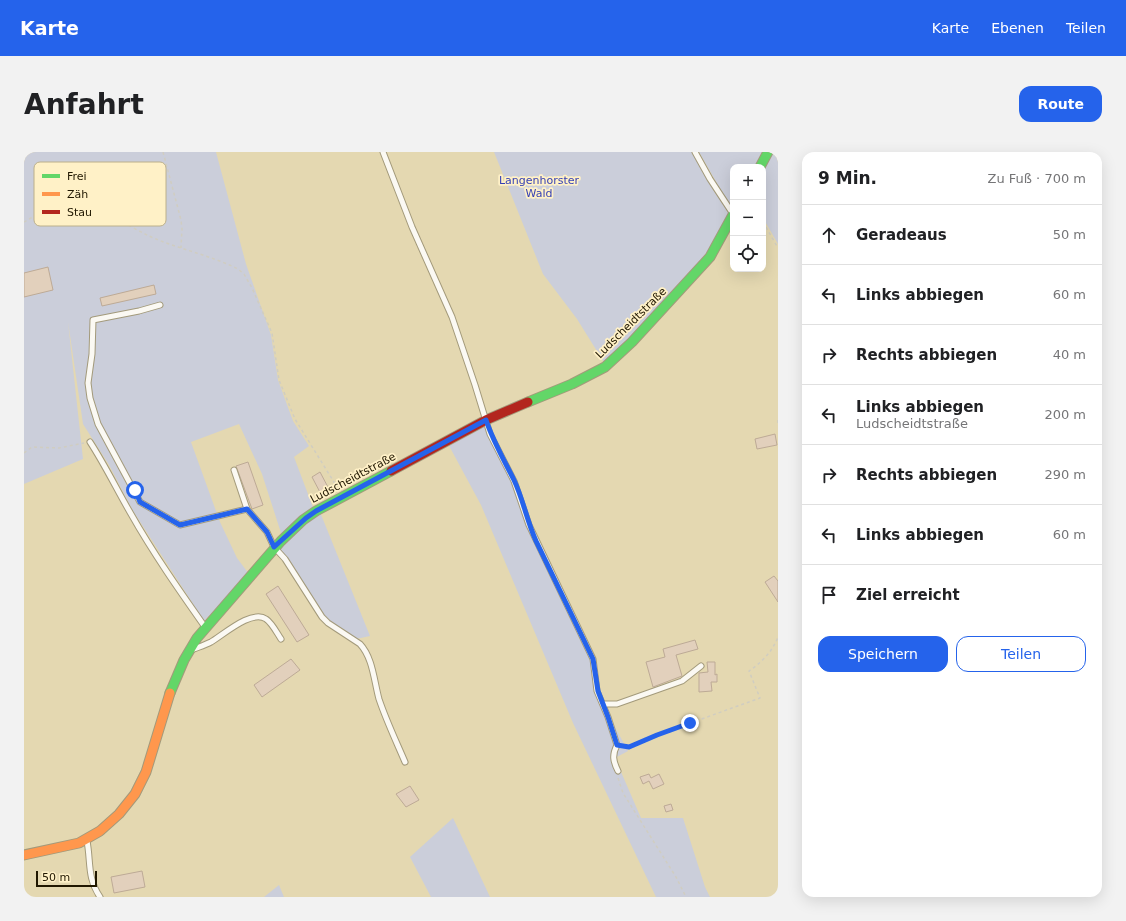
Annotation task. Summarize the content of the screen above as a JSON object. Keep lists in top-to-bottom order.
{
  "streets": {
    "street": ["Ludscheidtstraße"]
  },
  "parks": ["Langenhorster Wald"],
  "legend": ["Frei", "Zäh", "Stau"],
  "scale_bar": "50 m",
  "page": {
    "header": "Karte",
    "nav": ["Karte", "Ebenen", "Teilen"],
    "buttons": [
      "Route",
      ["Speichern", "Teilen"]
    ],
    "title": "Anfahrt",
    "heading": ["9 Min.", "Zu Fuß · 700 m"],
    "map_buttons": ["+", "−"],
    "list": [
      ["Geradeaus", "50 m"],
      ["Links abbiegen", "60 m"],
      ["Rechts abbiegen", "40 m"],
      ["Links abbiegen", "Ludscheidtstraße", "200 m"],
      ["Rechts abbiegen", "290 m"],
      ["Links abbiegen", "60 m"],
      "Ziel erreicht"
    ],
    "scale": "50 m"
  }
}
